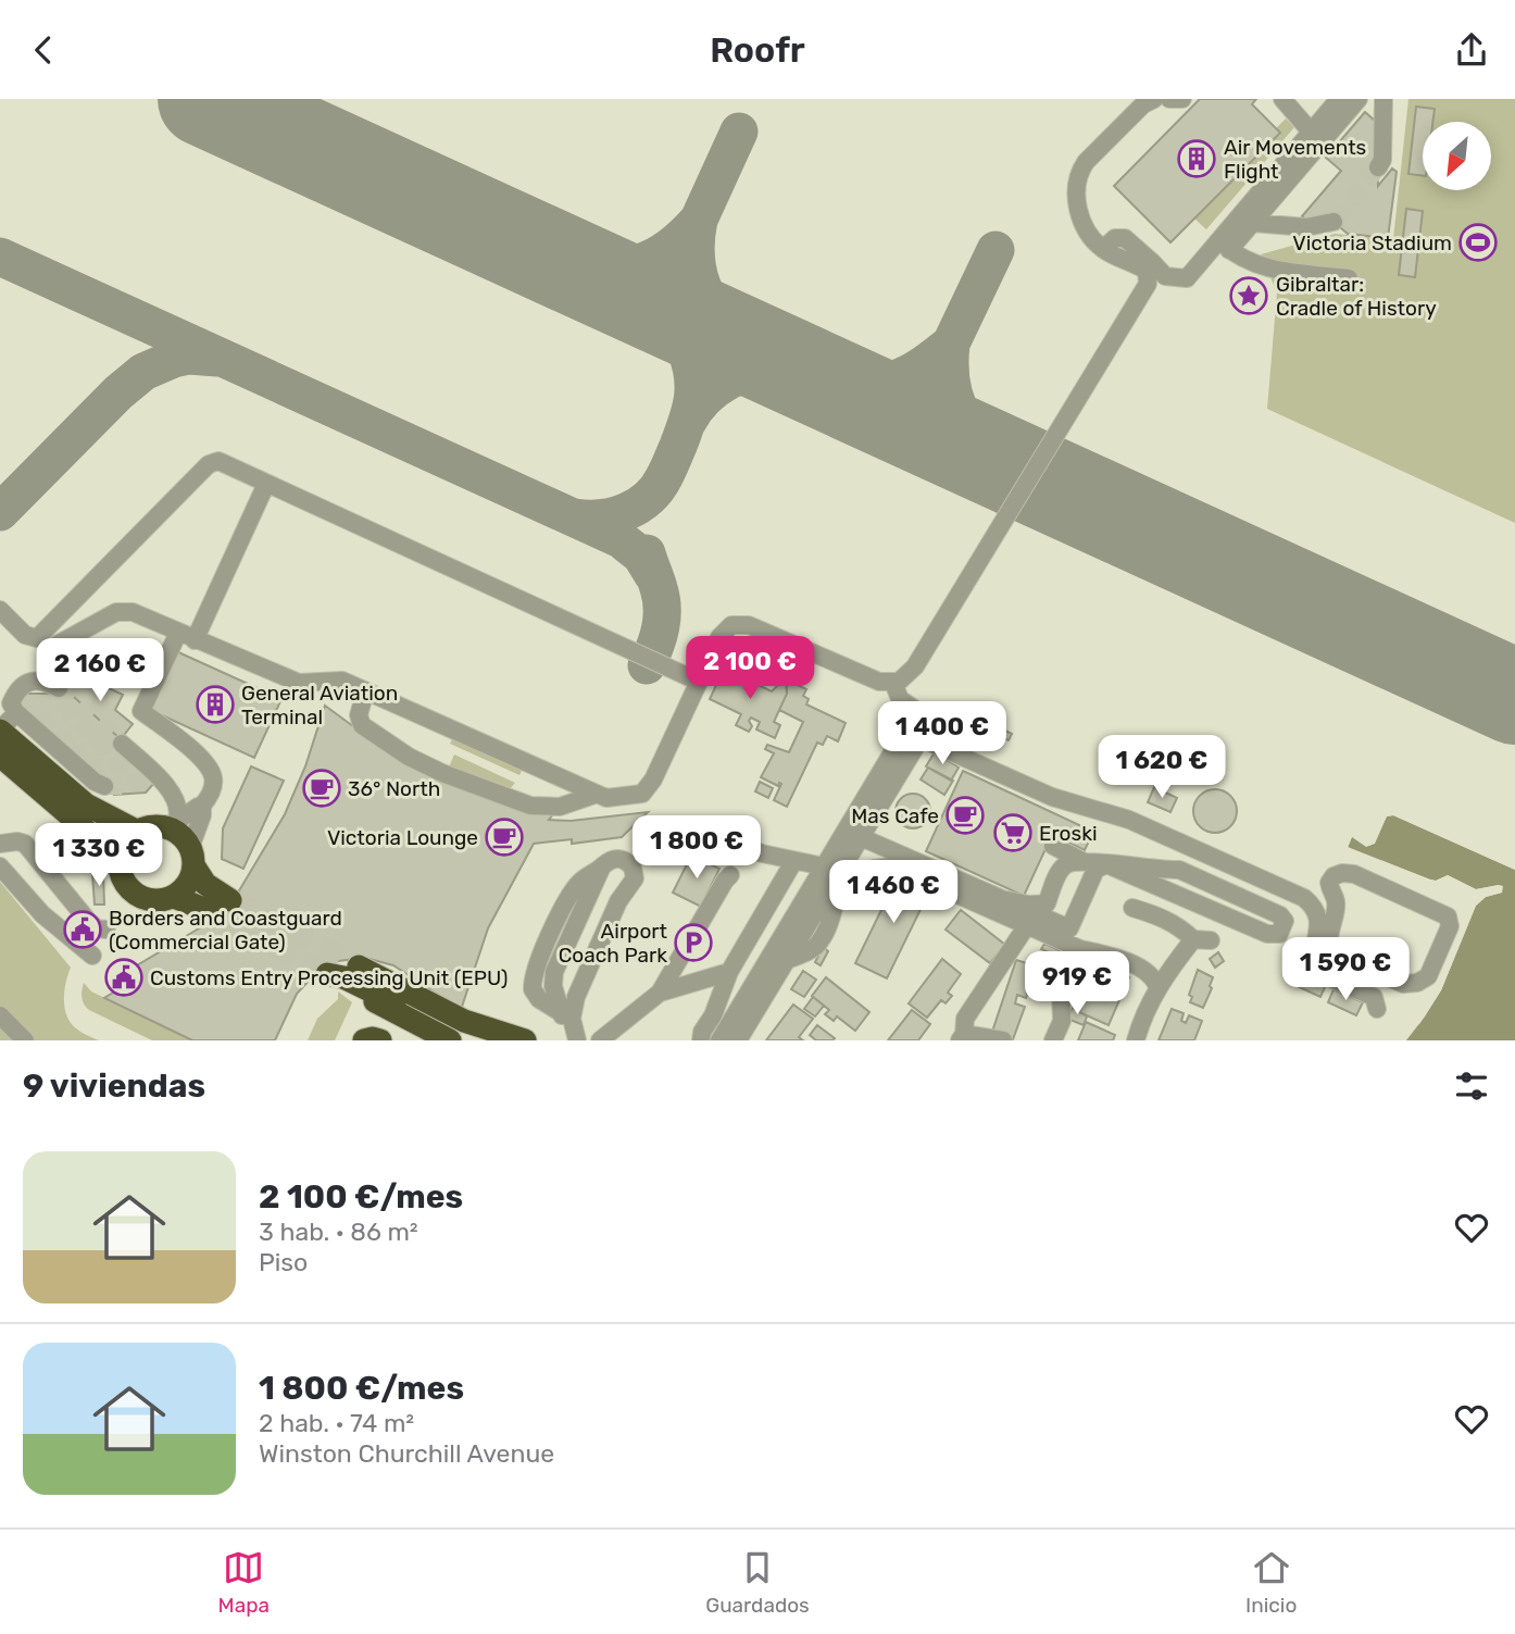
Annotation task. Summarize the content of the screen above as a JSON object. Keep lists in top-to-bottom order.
{
  "places": {
    "building": ["Air Movements Flight", "General Aviation Terminal"],
    "sports": ["Victoria Stadium"],
    "place": ["Gibraltar: Cradle of History"],
    "cafe": ["36° North", "Mas Cafe", "Victoria Lounge"],
    "supermarket": ["Eroski"],
    "public building": ["Borders and Coastguard (Commercial Gate)", "Customs Entry Processing Unit (EPU)"],
    "parking": ["Airport Coach Park"]
  },
  "north": "bottom left",
  "page": {
    "header": "Roofr",
    "price": [
      "2 100 €",
      "2 160 €",
      "1 400 €",
      "1 620 €",
      "1 800 €",
      "1 330 €",
      "1 460 €",
      "1 590 €",
      "919 €"
    ],
    "heading": "9 viviendas",
    "list": [
      {
        "name": "2 100 €/mes",
        "note": "3 hab. · 86 m² · Piso"
      },
      {
        "name": "1 800 €/mes",
        "note": "2 hab. · 74 m² · Winston Churchill Avenue"
      }
    ],
    "tabs": ["Mapa", "Guardados", "Inicio"]
  }
}
